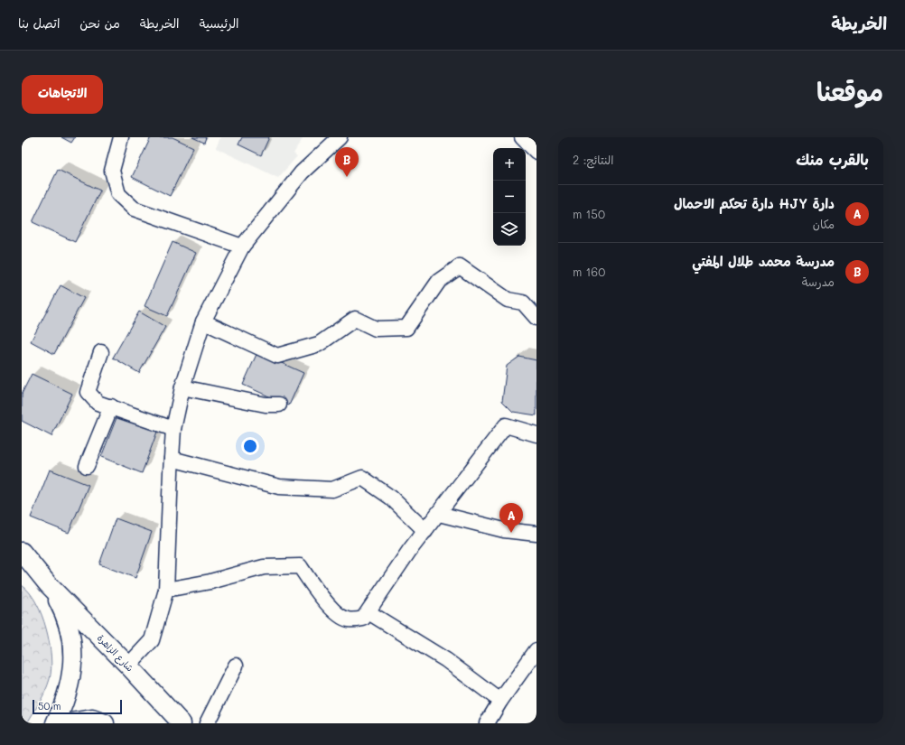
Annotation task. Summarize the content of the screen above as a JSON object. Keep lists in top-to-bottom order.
{
  "streets": {
    "main road": ["شارع الزاهرة"]
  },
  "scale_bar": "50 m",
  "page": {
    "header": "الخريطة",
    "nav": [
      "الرئيسية",
      "الخريطة",
      "من نحن",
      "اتصل بنا"
    ],
    "title": "موقعنا",
    "buttons": "الاتجاهات",
    "heading": ["بالقرب منك", "النتائج: 2"],
    "pins": ["B", "A"],
    "map_buttons": ["+", "−"],
    "list": [
      {
        "mark": "A",
        "name": "دارة HJY دارة تحكم الاحمال",
        "note": "مكان",
        "value": "150 m"
      },
      {
        "mark": "B",
        "name": "مدرسة محمد طلال المفتي",
        "note": "مدرسة",
        "value": "160 m"
      }
    ],
    "scale": "50 m"
  }
}
